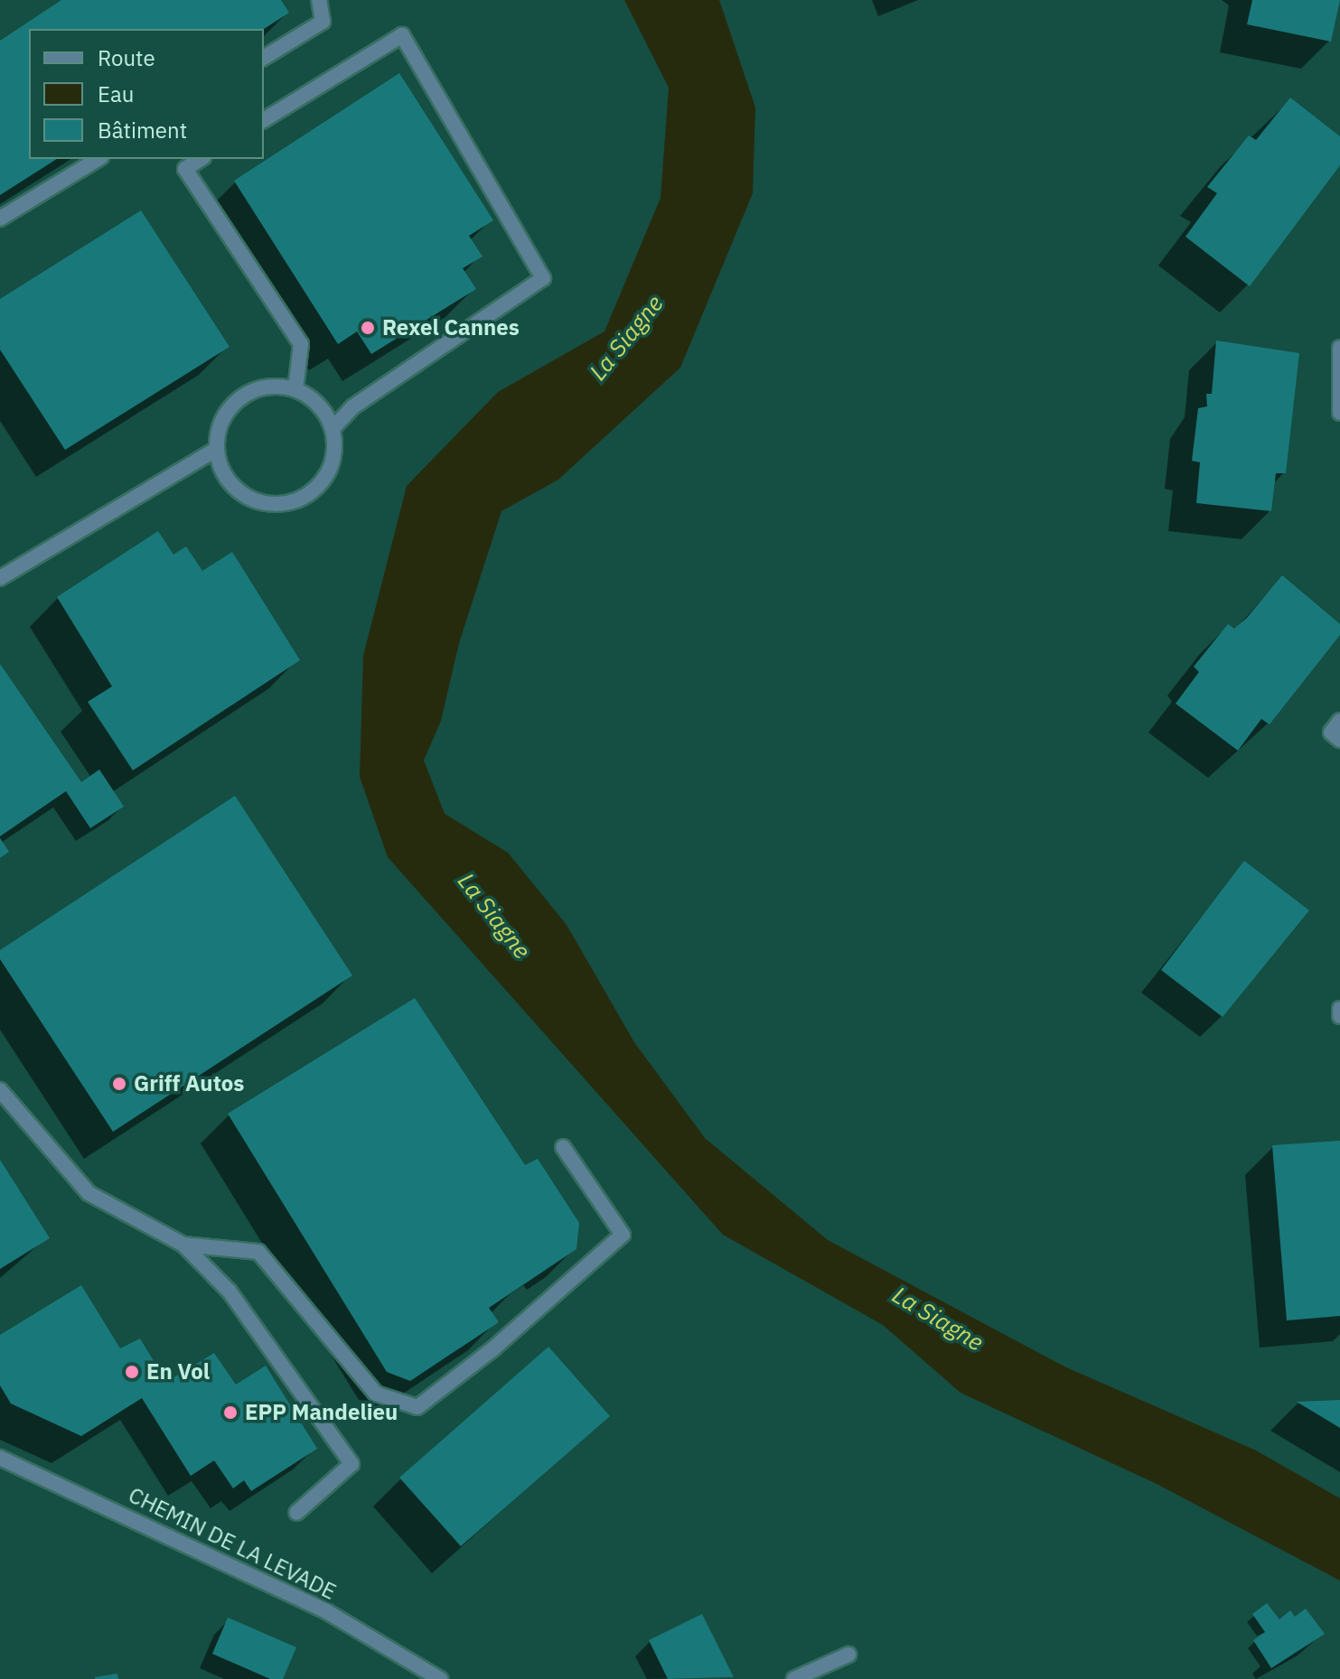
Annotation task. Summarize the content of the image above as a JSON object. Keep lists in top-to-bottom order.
{
  "streets": {
    "street": ["CHEMIN DE LA LEVADE"]
  },
  "water": ["La Siagne"],
  "places": [
    "Rexel Cannes",
    "Griff Autos",
    "En Vol",
    "EPP Mandelieu"
  ],
  "legend": ["Route", "Eau", "Bâtiment"]
}
